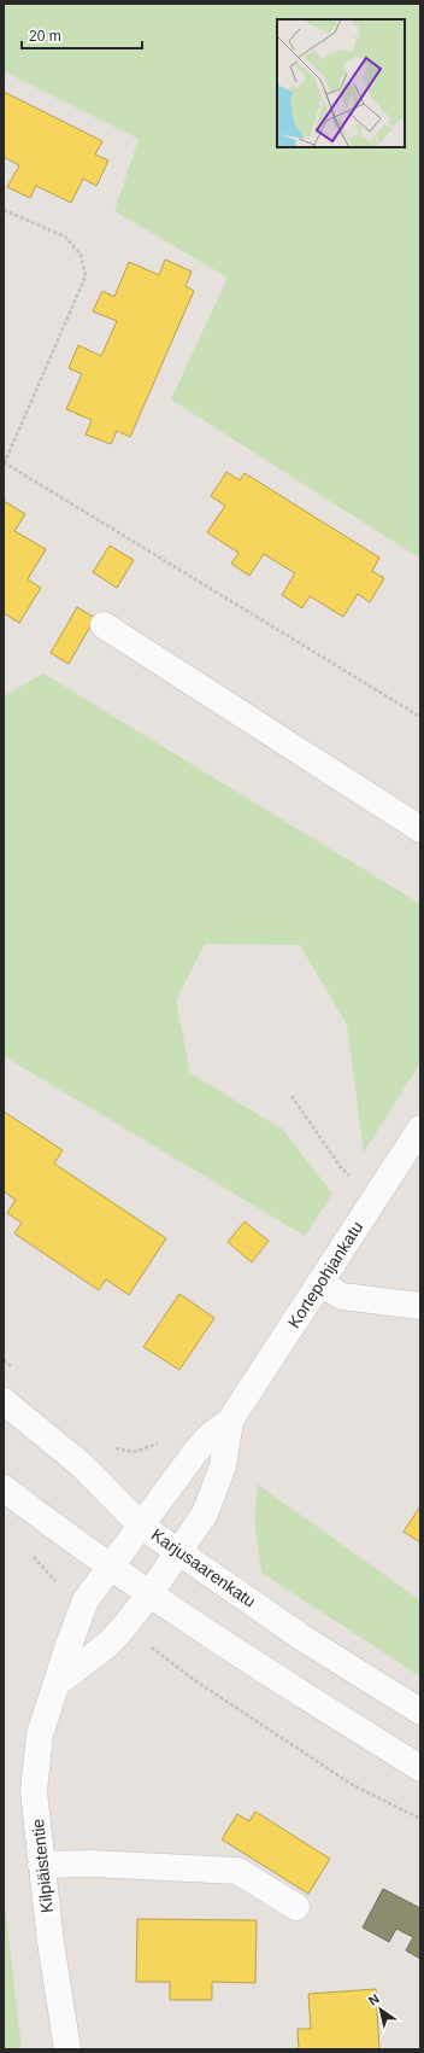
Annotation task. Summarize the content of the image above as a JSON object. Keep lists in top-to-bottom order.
{
  "streets": {
    "street": ["Kortepohjankatu", "Karjusaarenkatu", "Kilpiäistentie"]
  },
  "crossings": [
    ["Kortepohjankatu", "Karjusaarenkatu"],
    ["Kortepohjankatu", "Kilpiäistentie"],
    ["Karjusaarenkatu", "Kilpiäistentie"]
  ],
  "scale_bar": "20 m",
  "north": "top left"
}
